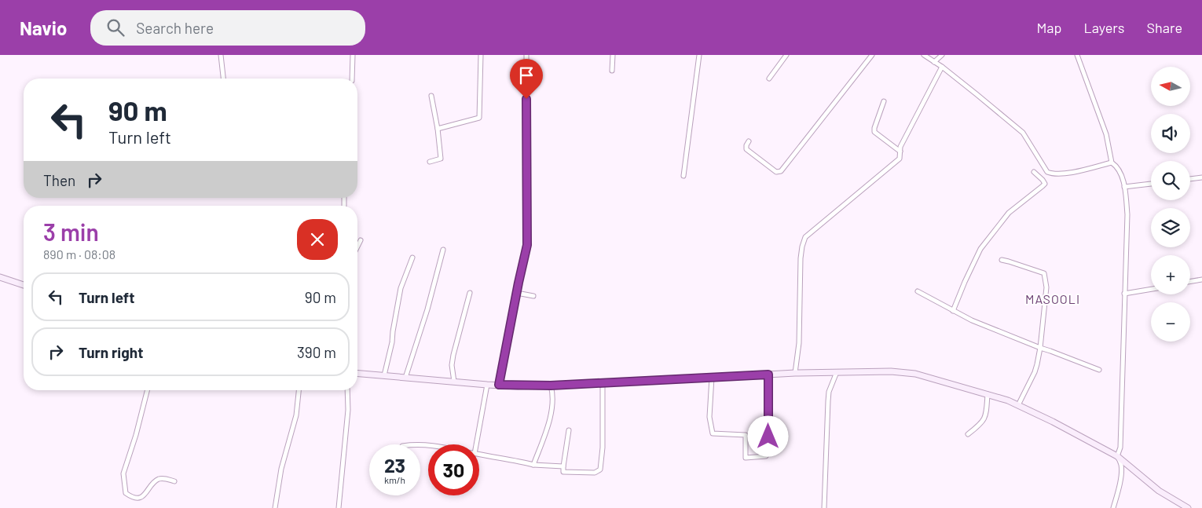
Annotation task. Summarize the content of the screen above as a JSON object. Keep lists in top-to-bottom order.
{
  "districts": ["MASOOLI"],
  "north": "left",
  "page": {
    "header": "Navio",
    "search": "Search here",
    "nav": ["Map", "Layers", "Share"],
    "map_buttons": ["+", "−"],
    "turn": ["90 m", "Turn left"],
    "then": "Then",
    "heading": ["3 min", "890 m · 08:08"],
    "list": [
      {
        "name": "Turn left",
        "value": "90 m"
      },
      {
        "name": "Turn right",
        "value": "390 m"
      }
    ],
    "speed": "23 km/h",
    "limit": "30"
  }
}
